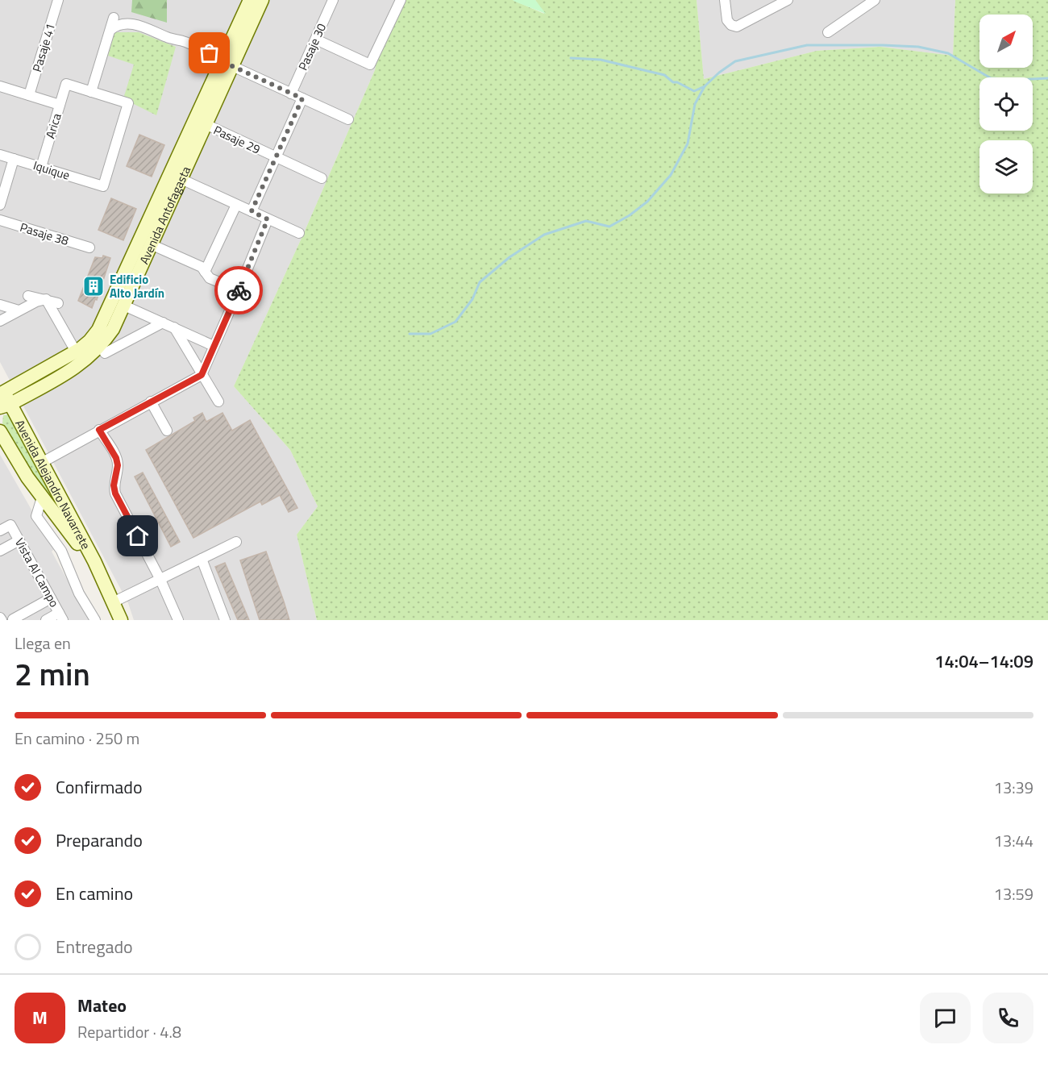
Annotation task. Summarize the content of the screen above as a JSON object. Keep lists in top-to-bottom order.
{
  "streets": {
    "street": [
      "Pasaje 30",
      "Pasaje 41",
      "Arica",
      "Pasaje 29",
      "Iquique",
      "Avenida Antofagasta",
      "Pasaje 38",
      "Avenida Alejandro Navarrete",
      "Vista Al Campo"
    ]
  },
  "crossings": [
    ["Arica", "Iquique"],
    ["Pasaje 29", "Avenida Antofagasta"],
    ["Avenida Antofagasta", "Avenida Alejandro Navarrete"]
  ],
  "places": {
    "building": ["Edificio Alto Jardín"]
  },
  "north": "top right",
  "page": {
    "heading": ["2 min", "Llega en", "14:04–14:09"],
    "panel": ["Mateo", "Repartidor · 4.8"],
    "bar": "En camino · 250 m",
    "list": [
      ["Confirmado", "13:39"],
      ["Preparando", "13:44"],
      ["En camino", "13:59"],
      "Entregado"
    ],
    "round": "M"
  }
}
